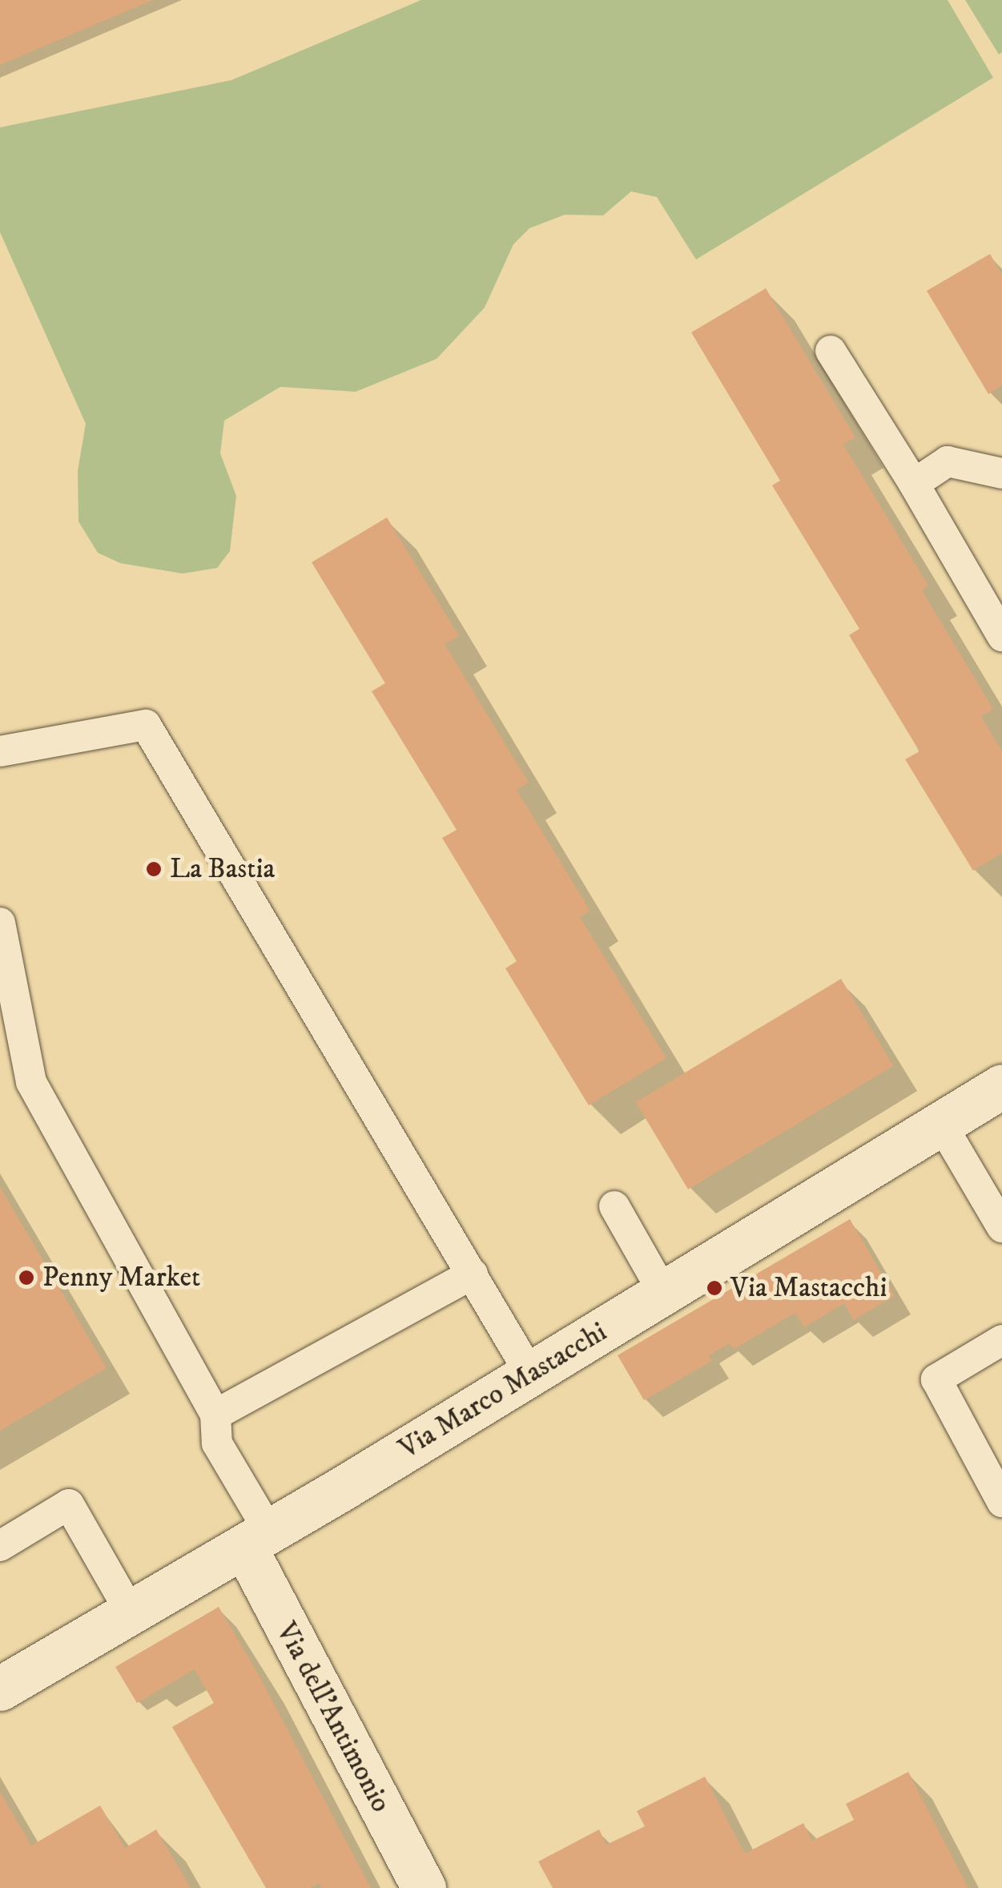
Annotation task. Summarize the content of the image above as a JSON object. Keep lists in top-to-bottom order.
{
  "streets": {
    "street": ["Via Marco Mastacchi", "Via dell'Antimonio"]
  },
  "crossings": [
    ["Via Marco Mastacchi", "Via dell'Antimonio"]
  ],
  "places": ["La Bastia", "Penny Market", "Via Mastacchi"]
}
